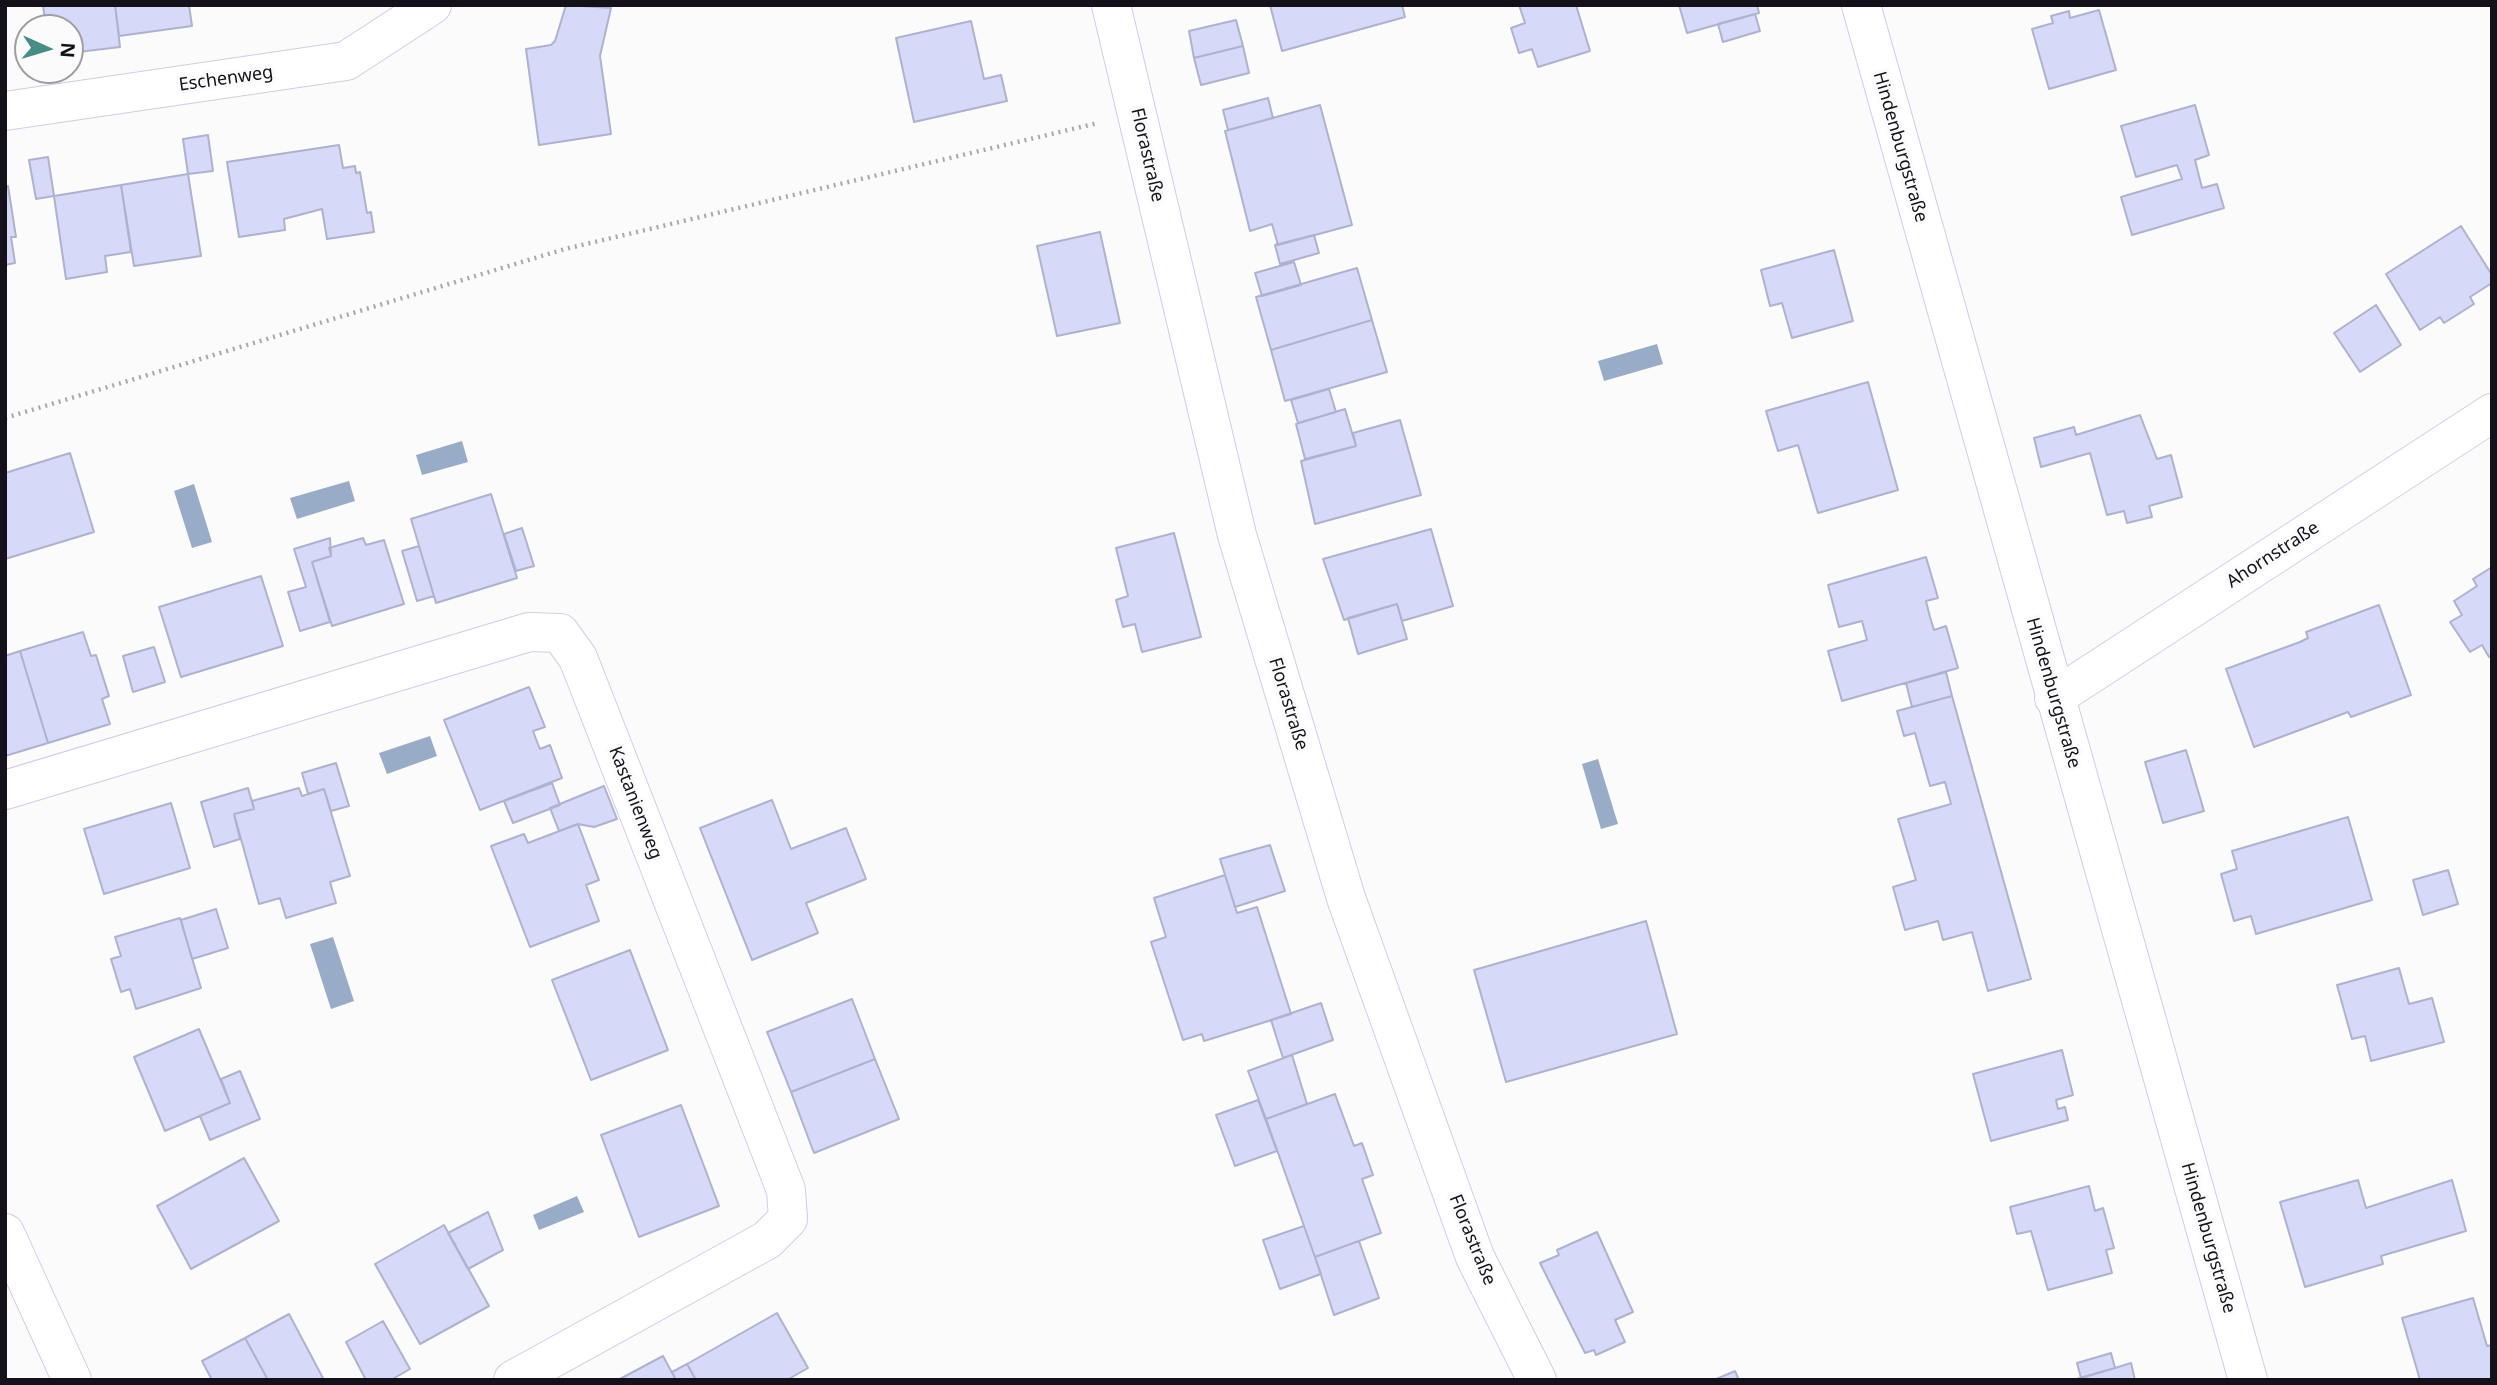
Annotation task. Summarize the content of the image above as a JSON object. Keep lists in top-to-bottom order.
{
  "streets": {
    "street": [
      "Eschenweg",
      "Hindenburgstraße",
      "Florastraße",
      "Ahornstraße",
      "Kastanienweg"
    ]
  },
  "crossings": [
    ["Hindenburgstraße", "Ahornstraße"]
  ],
  "north": "right"
}
